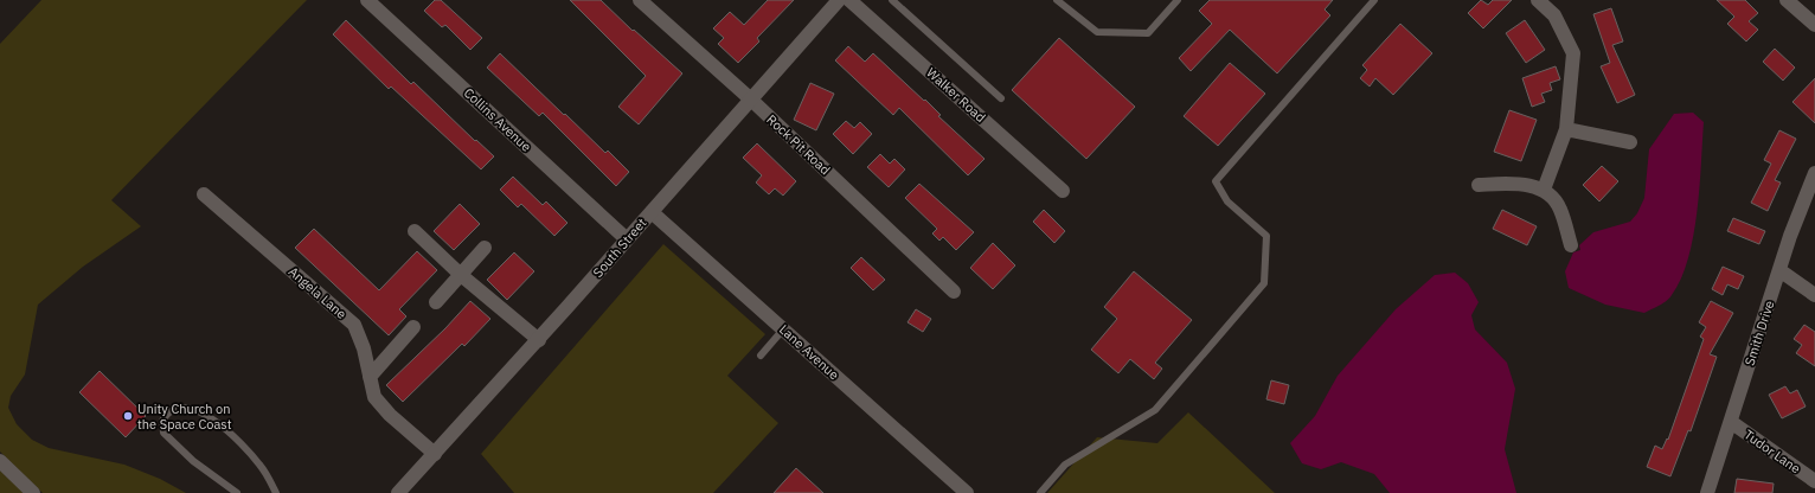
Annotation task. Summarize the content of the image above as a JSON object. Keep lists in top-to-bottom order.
{
  "streets": {
    "street": [
      "Walker Road",
      "Collins Avenue",
      "Rock Pit Road",
      "South Street",
      "Angela Lane",
      "Smith Drive",
      "Lane Avenue",
      "Tudor Lane"
    ]
  },
  "crossings": [
    ["Collins Avenue", "South Street"],
    ["Rock Pit Road", "South Street"],
    ["South Street", "Angela Lane"],
    ["South Street", "Lane Avenue"],
    ["Smith Drive", "Tudor Lane"]
  ],
  "places": ["Unity Church on the Space Coast"]
}
